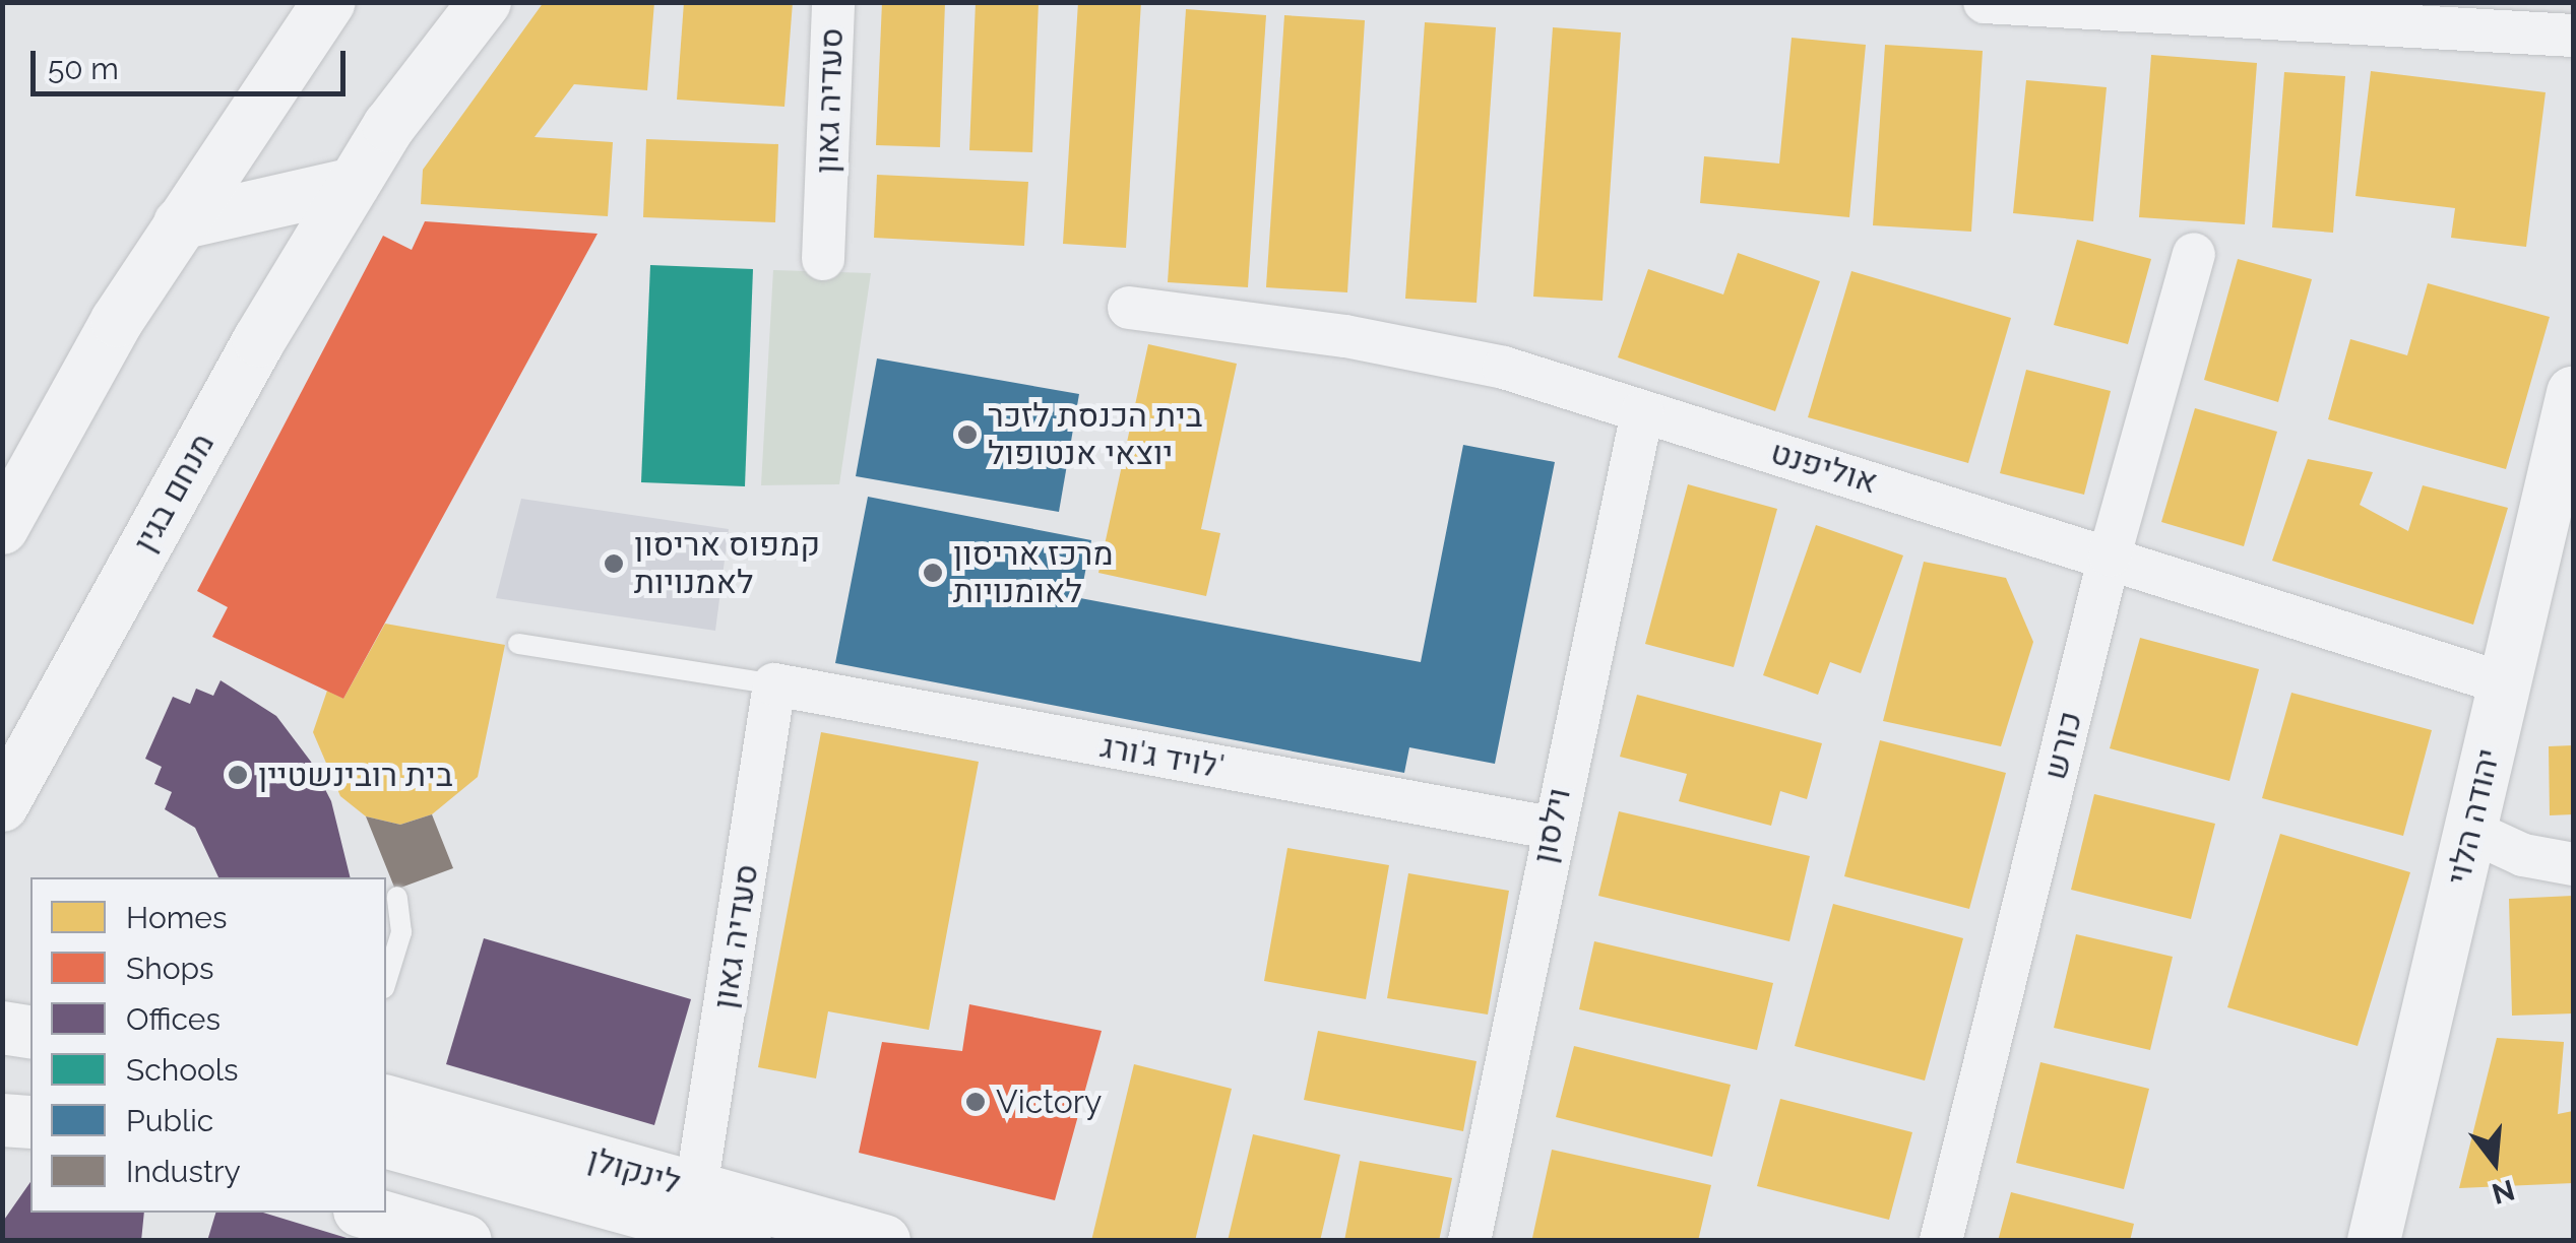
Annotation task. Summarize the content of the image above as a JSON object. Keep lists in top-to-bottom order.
{
  "streets": {
    "street": [
      "סעדיה גאון",
      "אוליפנט",
      "מנחם בגין",
      "כורש",
      "לויד ג'ורג'",
      "יהודה הלוי",
      "וילסון",
      "לינקולן"
    ]
  },
  "crossings": [
    ["סעדיה גאון", "לויד ג'ורג'"],
    ["סעדיה גאון", "לינקולן"],
    ["אוליפנט", "כורש"],
    ["אוליפנט", "יהודה הלוי"],
    ["אוליפנט", "וילסון"],
    ["לויד ג'ורג'", "וילסון"]
  ],
  "places": [
    "בית הכנסת לזכר יוצאי אנטופול",
    "קמפוס אריסון לאמנויות",
    "מרכז אריסון לאומנויות",
    "בית רובינשטיין",
    "Victory"
  ],
  "legend": [
    "Homes",
    "Shops",
    "Offices",
    "Schools",
    "Public",
    "Industry"
  ],
  "scale_bar": "50 m",
  "north": "bottom"
}
